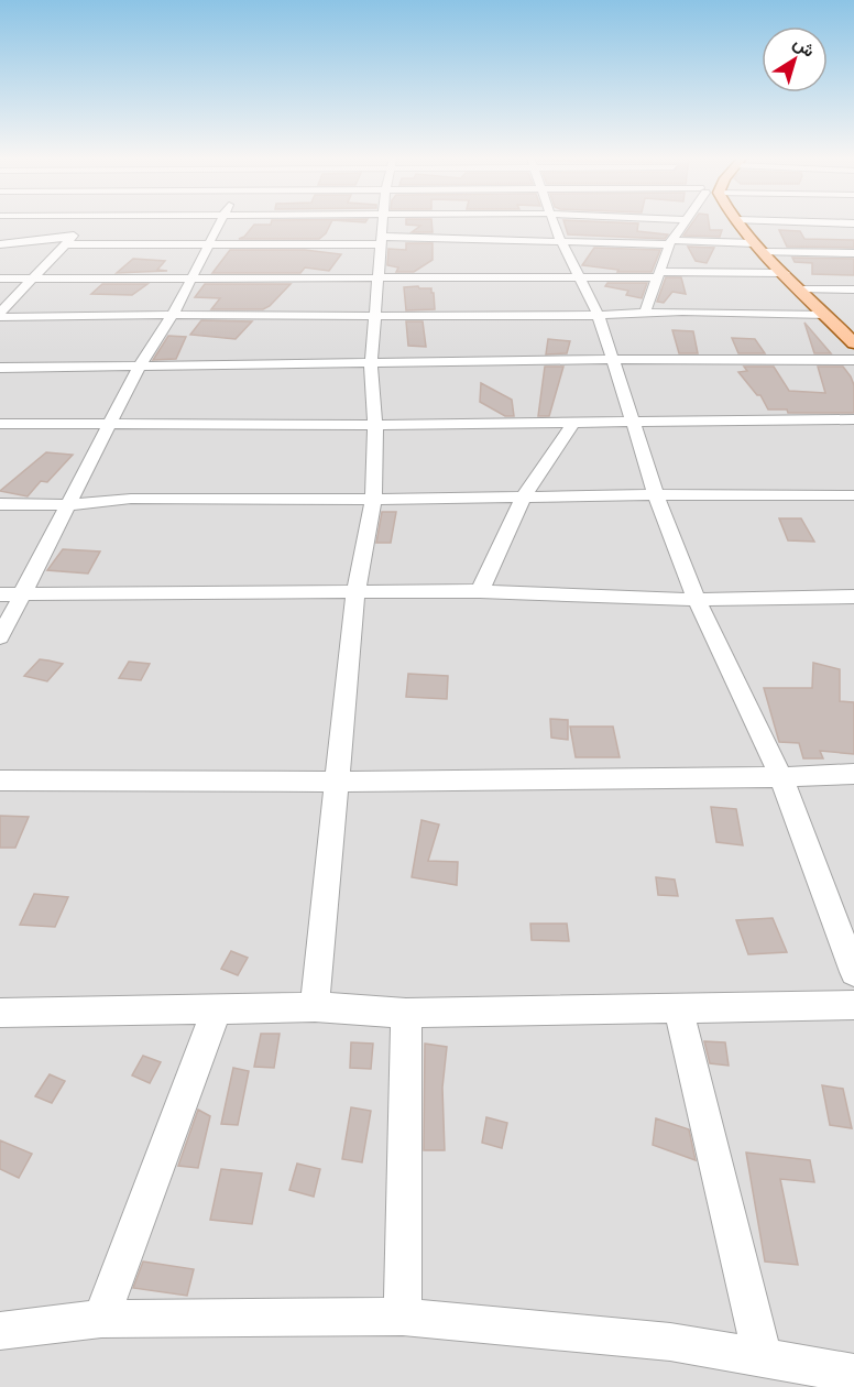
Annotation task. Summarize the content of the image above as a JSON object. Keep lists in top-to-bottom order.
{
  "north": "top right"
}
